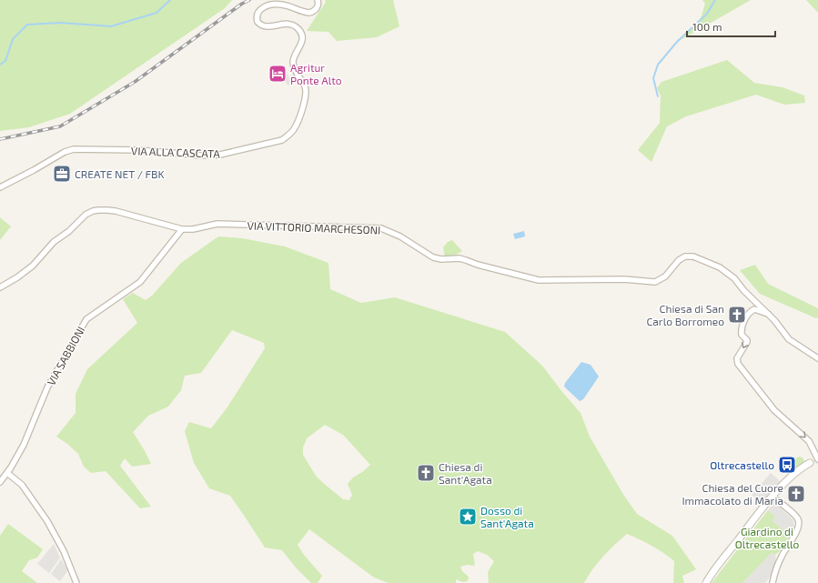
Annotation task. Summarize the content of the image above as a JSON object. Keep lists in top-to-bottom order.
{
  "streets": {
    "street": ["VIA ALLA CASCATA", "VIA VITTORIO MARCHESONI", "VIA SABBIONI"]
  },
  "crossings": [
    ["VIA VITTORIO MARCHESONI", "VIA SABBIONI"]
  ],
  "parks": ["Giardino di Oltrecastello"],
  "places": {
    "hotel": ["Agritur Ponte Alto"],
    "office": ["CREATE NET / FBK"],
    "church": ["Chiesa di San Carlo Borromeo", "Chiesa di Sant'Agata", "Chiesa del Cuore Immacolato di Maria"],
    "bus stop": ["Oltrecastello"],
    "place": ["Dosso di Sant'Agata"]
  },
  "scale_bar": "100 m"
}
